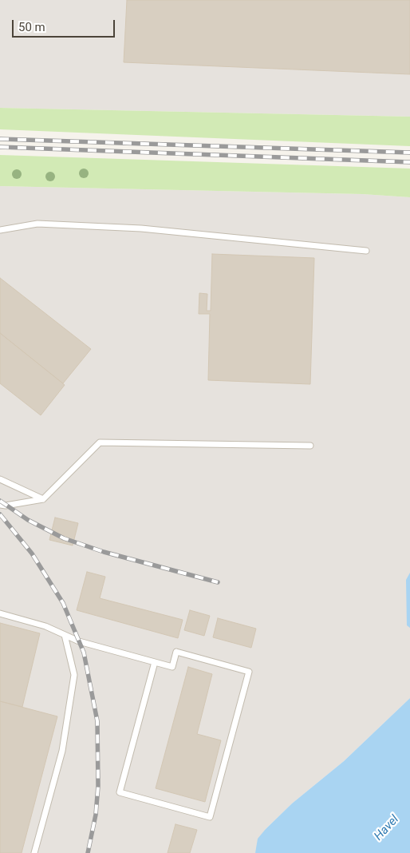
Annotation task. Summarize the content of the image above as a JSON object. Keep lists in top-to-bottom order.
{
  "water": ["Havel"],
  "scale_bar": "50 m"
}
